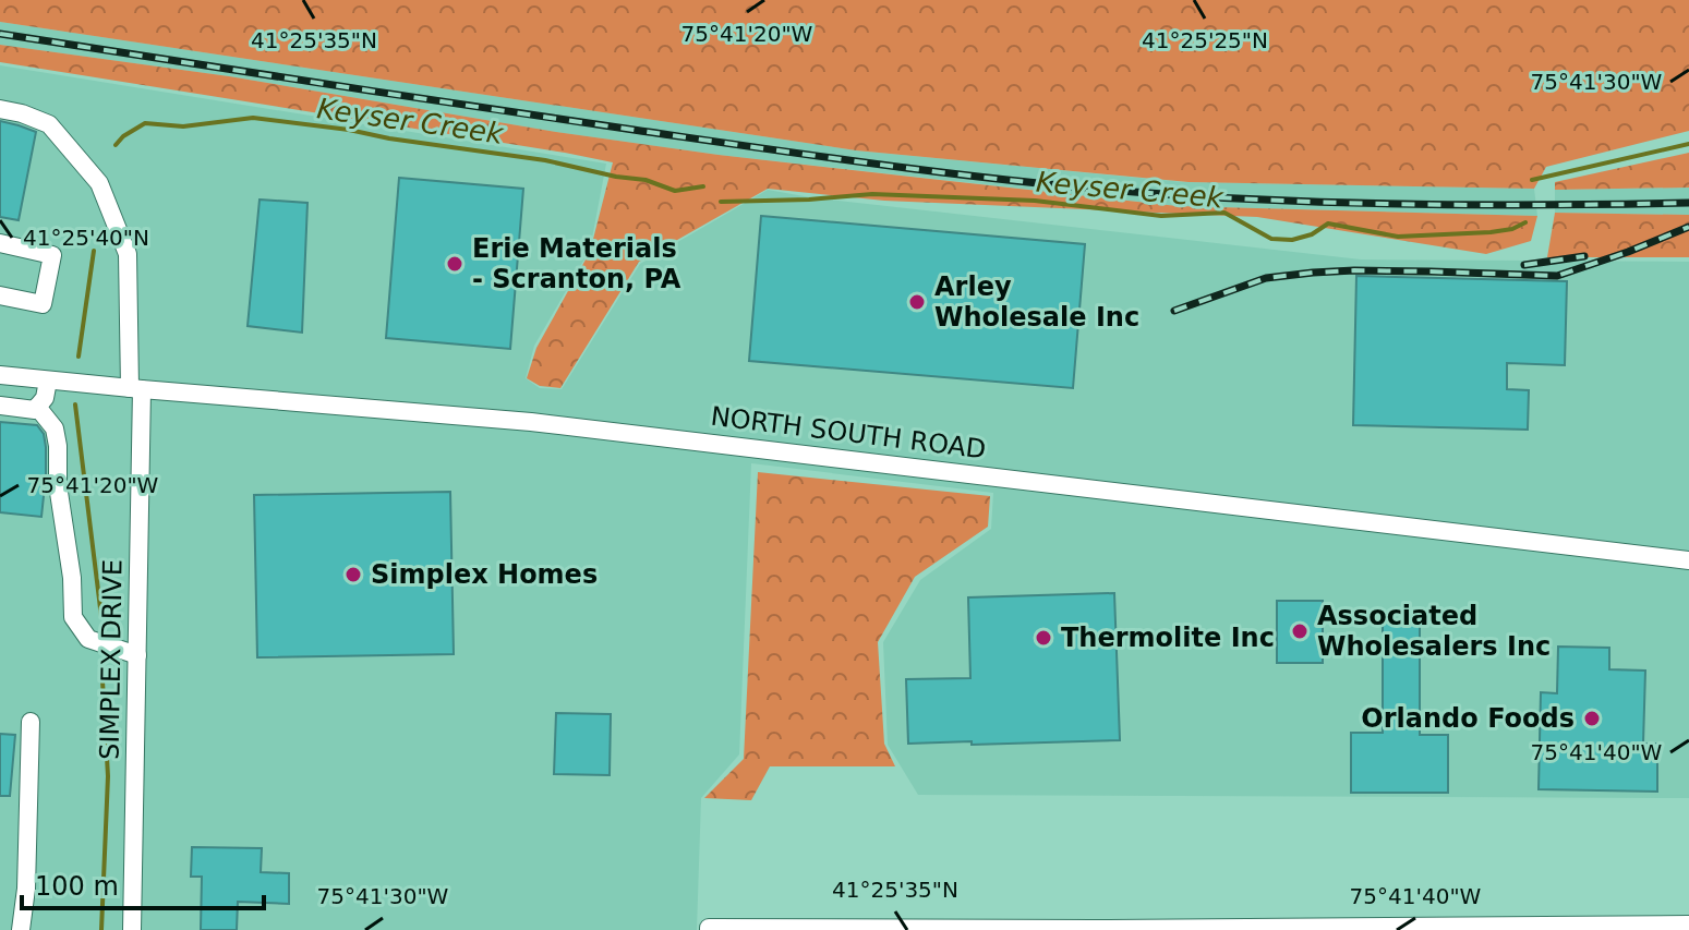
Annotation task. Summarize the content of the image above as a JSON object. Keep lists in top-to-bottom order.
{
  "streets": {
    "street": ["NORTH SOUTH ROAD", "SIMPLEX DRIVE"]
  },
  "crossings": [
    ["NORTH SOUTH ROAD", "SIMPLEX DRIVE"]
  ],
  "water": ["Keyser Creek"],
  "places": [
    "Erie Materials - Scranton, PA",
    "Arley Wholesale Inc",
    "Simplex Homes",
    "Associated Wholesalers Inc",
    "Thermolite Inc",
    "Orlando Foods"
  ],
  "scale_bar": "100 m",
  "coordinates": [
    "75°41'20\"W",
    "41°25'35\"N",
    "41°25'25\"N",
    "75°41'30\"W",
    "41°25'40\"N",
    "75°41'40\"W"
  ]
}
